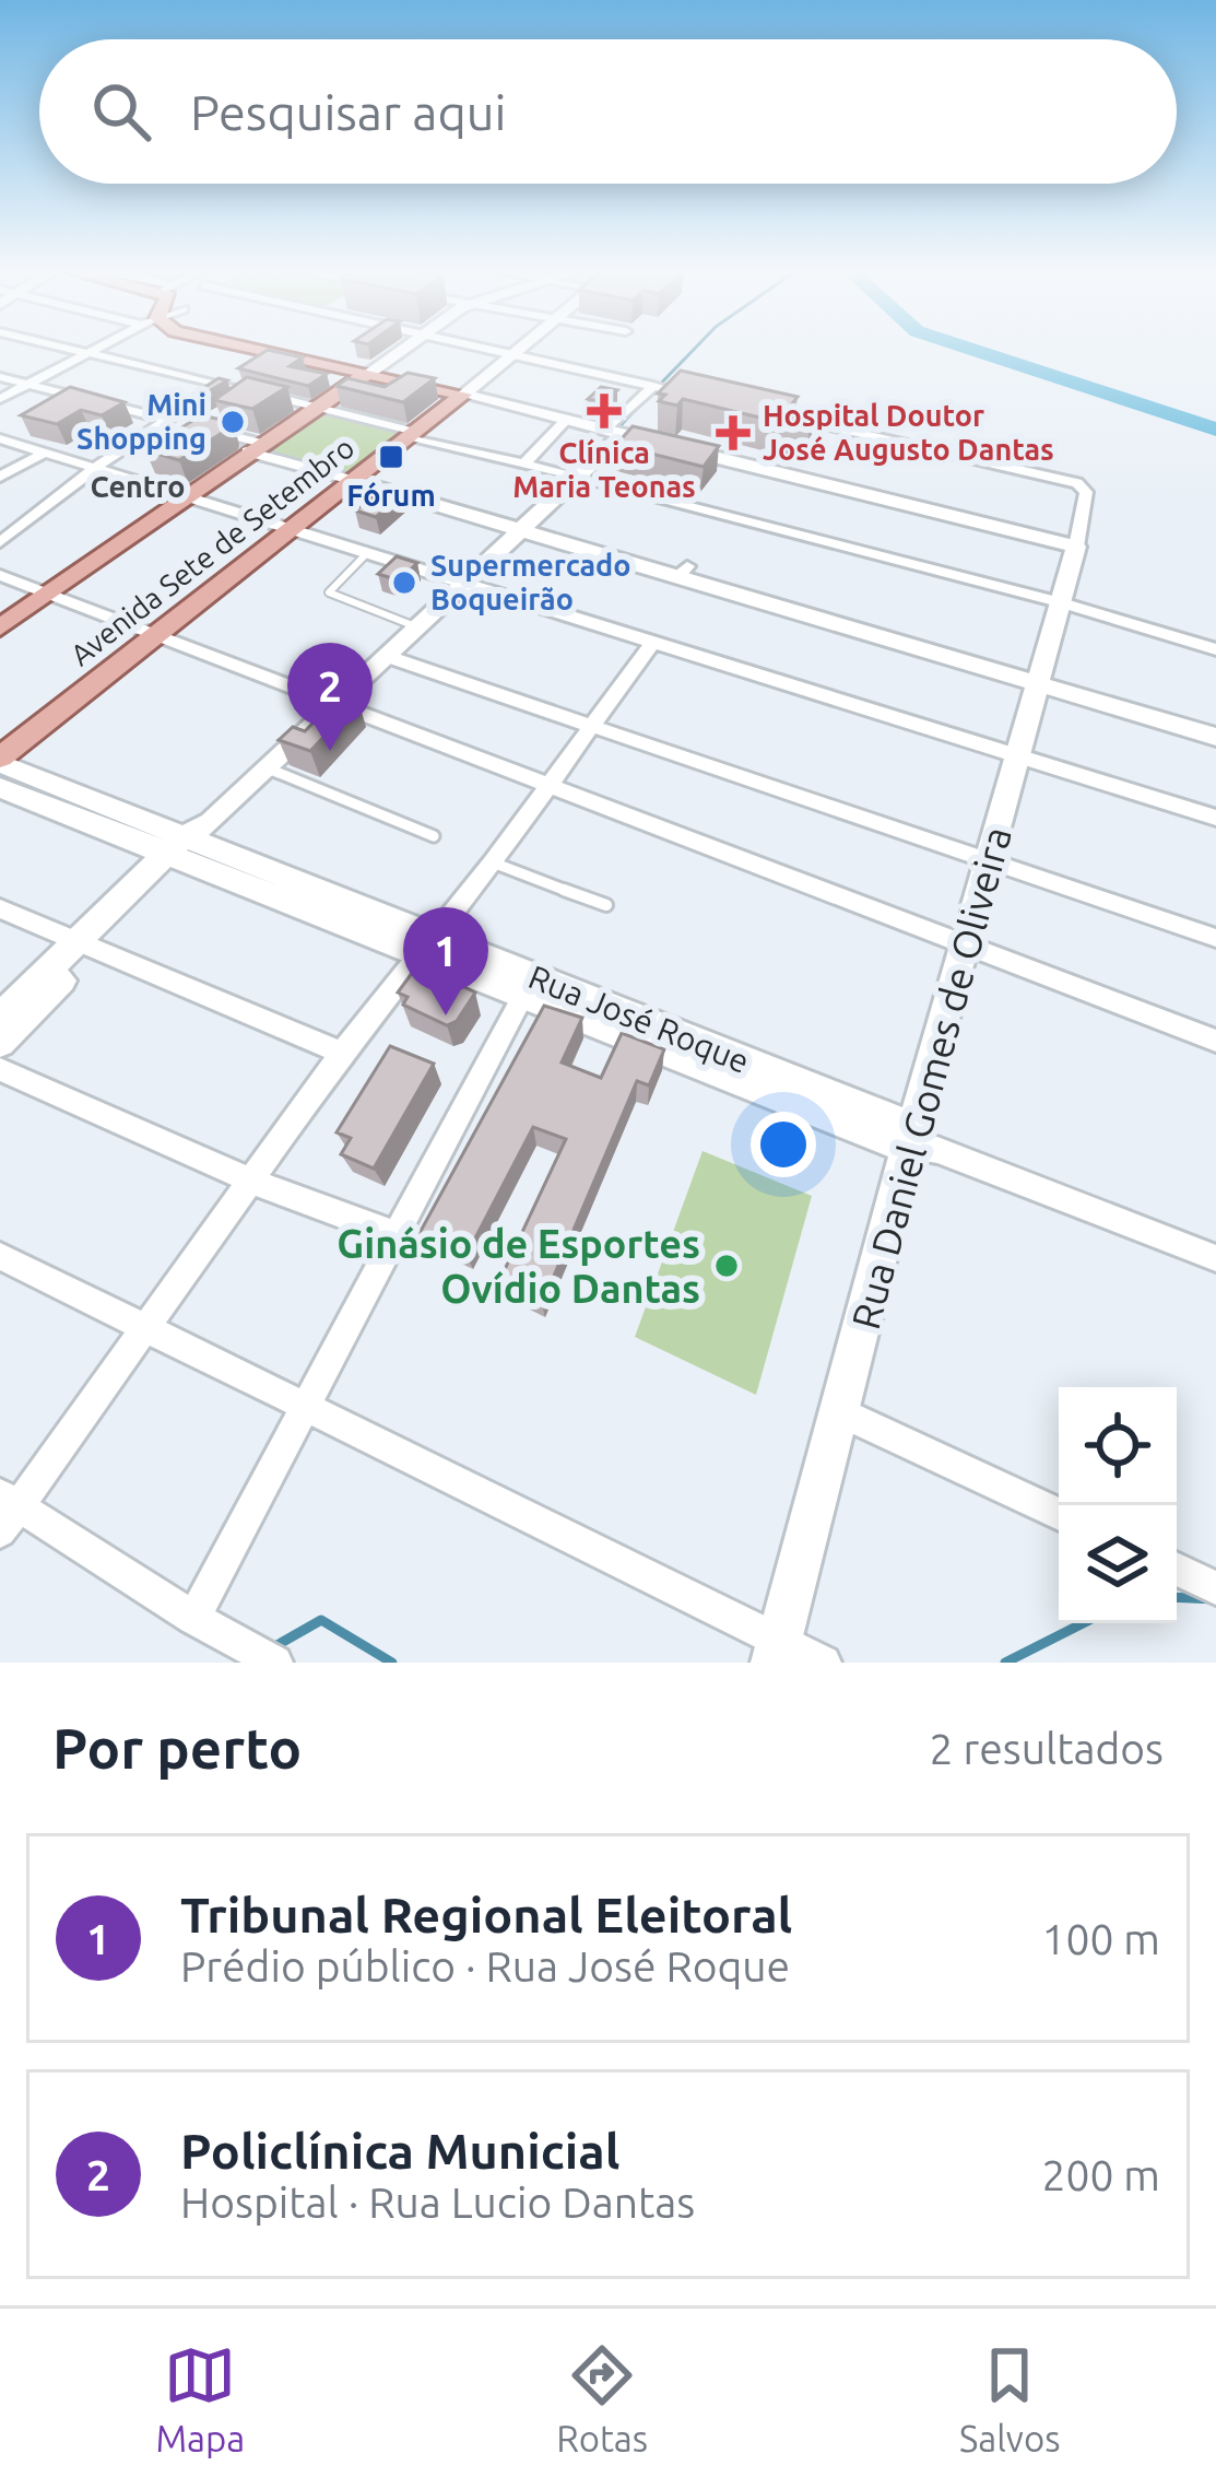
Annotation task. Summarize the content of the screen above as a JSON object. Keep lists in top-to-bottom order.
{
  "streets": {
    "main road": ["Avenida Sete de Setembro"],
    "street": ["Rua José Roque", "Rua Daniel Gomes de Oliveira"]
  },
  "crossings": [
    ["Avenida Sete de Setembro", "Rua José Roque"],
    ["Rua José Roque", "Rua Daniel Gomes de Oliveira"]
  ],
  "districts": ["Centro"],
  "places": {
    "health": ["Clínica Maria Teonas", "Hospital Doutor José Augusto Dantas"],
    "other": ["Mini Shopping", "Supermercado Boqueirão", "Ginásio de Esportes Ovídio Dantas"],
    "transit": ["Fórum"]
  },
  "page": {
    "search": "Pesquisar aqui",
    "pins": ["2", "1"],
    "heading": ["Por perto", "2 resultados"],
    "list": [
      {
        "mark": "1",
        "name": "Tribunal Regional Eleitoral",
        "note": "Prédio público · Rua José Roque",
        "value": "100 m"
      },
      {
        "mark": "2",
        "name": "Policlínica Municial",
        "note": "Hospital · Rua Lucio Dantas",
        "value": "200 m"
      }
    ],
    "nav": ["Mapa", "Rotas", "Salvos"]
  }
}
